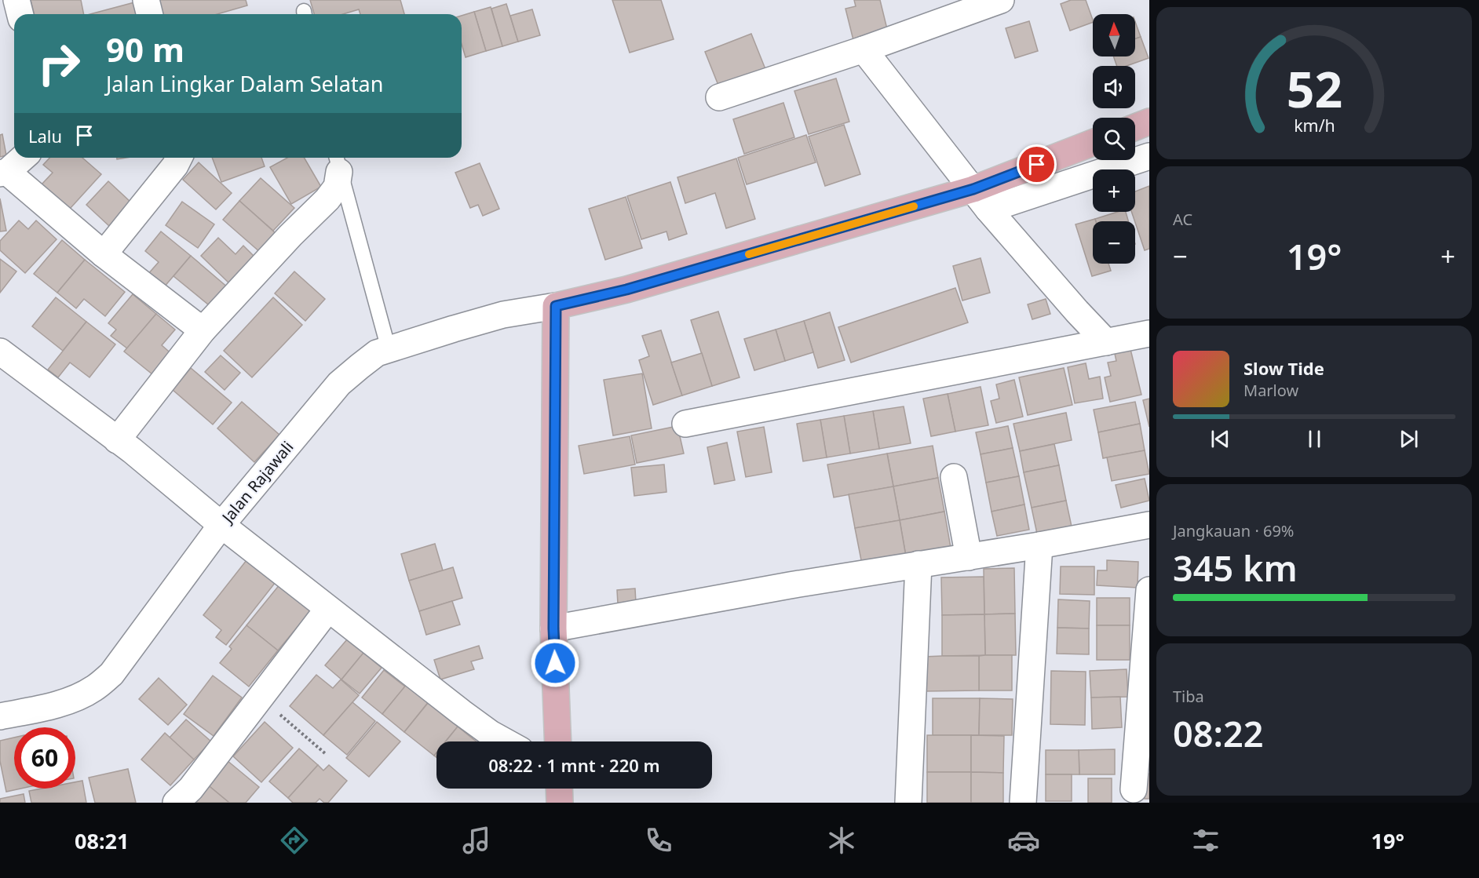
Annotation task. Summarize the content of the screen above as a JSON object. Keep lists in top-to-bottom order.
{
  "streets": {
    "street": ["Jalan Rajawali"]
  },
  "north": "top",
  "page": {
    "map_buttons": ["+", "−"],
    "turn": ["90 m", "Jalan Lingkar Dalam Selatan"],
    "then": "Lalu",
    "tile": [
      "AC",
      ["Jangkauan · 69%", "345 km"],
      ["Tiba", "08:22"]
    ],
    "heat": ["−", "19°", "+"],
    "song": ["Slow Tide", "Marlow"],
    "limit": "60",
    "trip": "08:22 · 1 mnt · 220 m",
    "tabs": ["08:21", "19°"],
    "gauge": ["52", "km/h"]
  }
}
